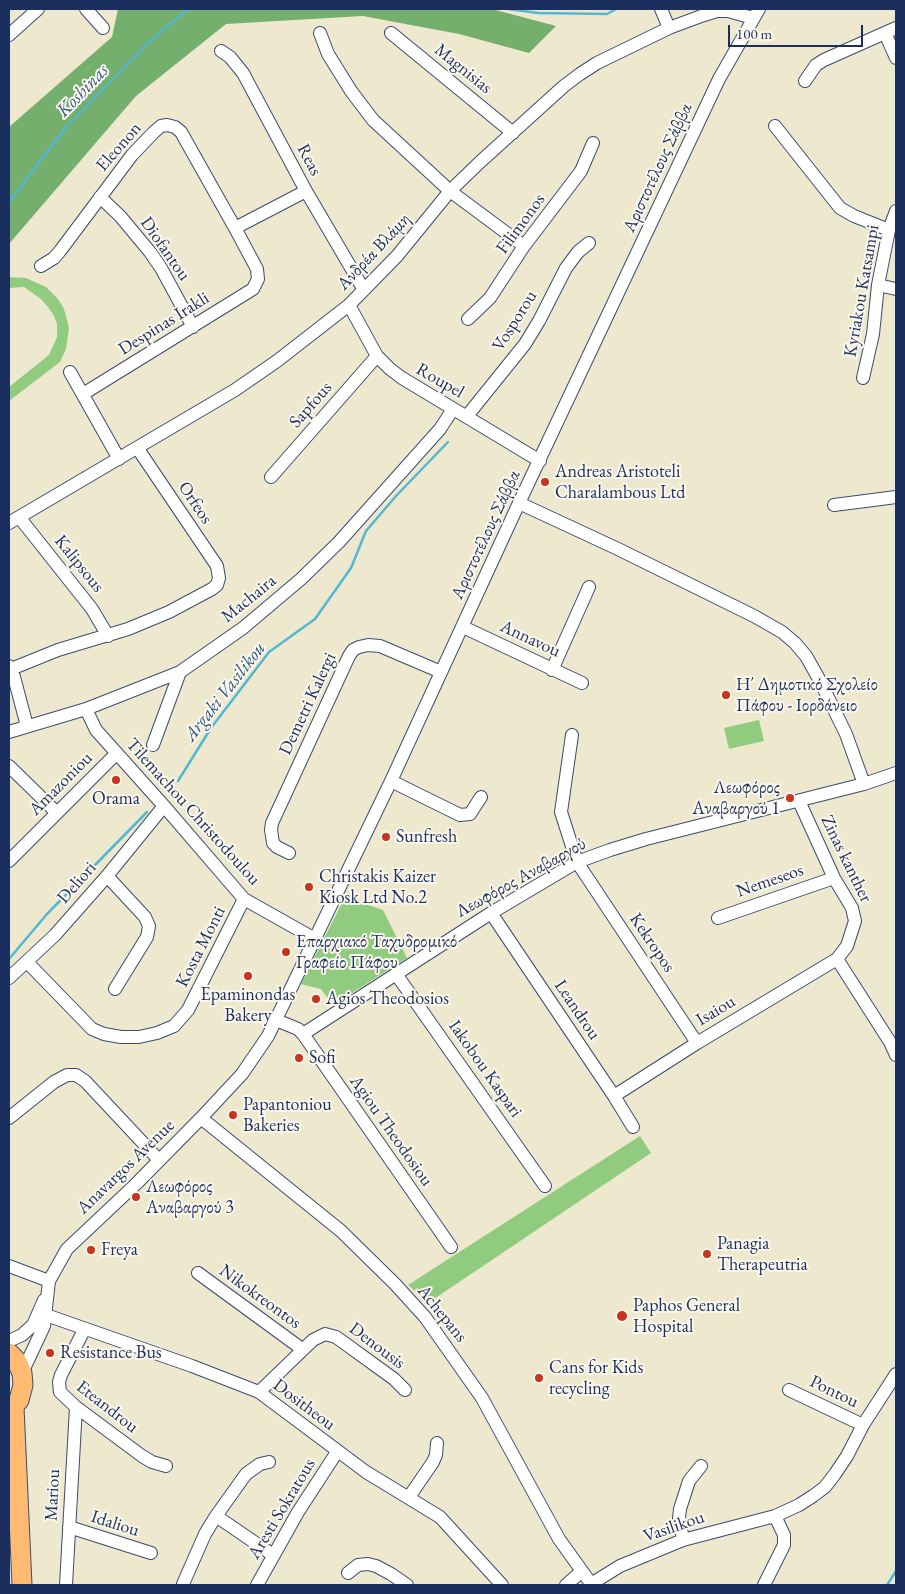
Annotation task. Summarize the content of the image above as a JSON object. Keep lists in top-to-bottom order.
{
  "streets": {
    "street": [
      "Magnisias",
      "Eleonon",
      "Reas",
      "Αριστοτέλους Σάββα",
      "Filimonos",
      "Diofantou",
      "Ανδρέα Βλάμη",
      "Kyriakou Katsampi",
      "Vosporou",
      "Despinas Irakli",
      "Roupel",
      "Sapfous",
      "Orfeos",
      "Kalipsous",
      "Machaira",
      "Annavou",
      "Demetri Kalergi",
      "Amazoniou",
      "Tilemachou Christodoulou",
      "Zinas kanther",
      "Λεωφόρος Αναβαργού",
      "Nemeseos",
      "Deliori",
      "Kekropos",
      "Kosta Monti",
      "Leandrou",
      "Isaiou",
      "Iakobou Kaspari",
      "Agiou Theodosiou",
      "Anavargos Avenue",
      "Nikokreontos",
      "Achepans",
      "Denousis",
      "Pontou",
      "Dositheou",
      "Eteandrou",
      "Mariou",
      "Aresti Sokratous",
      "Idaliou",
      "Vasilikou"
    ]
  },
  "crossings": [
    ["Magnisias", "Ανδρέα Βλάμη"],
    ["Eleonon", "Diofantou"],
    ["Eleonon", "Despinas Irakli"],
    ["Reas", "Ανδρέα Βλάμη"],
    ["Αριστοτέλους Σάββα", "Ανδρέα Βλάμη"],
    ["Αριστοτέλους Σάββα", "Roupel"],
    ["Αριστοτέλους Σάββα", "Annavou"],
    ["Αριστοτέλους Σάββα", "Demetri Kalergi"],
    ["Αριστοτέλους Σάββα", "Tilemachou Christodoulou"],
    ["Αριστοτέλους Σάββα", "Anavargos Avenue"],
    ["Diofantou", "Despinas Irakli"],
    ["Ανδρέα Βλάμη", "Roupel"],
    ["Ανδρέα Βλάμη", "Orfeos"],
    ["Ανδρέα Βλάμη", "Kalipsous"],
    ["Vosporou", "Roupel"],
    ["Roupel", "Sapfous"],
    ["Roupel", "Machaira"],
    ["Orfeos", "Kalipsous"],
    ["Machaira", "Tilemachou Christodoulou"],
    ["Amazoniou", "Tilemachou Christodoulou"],
    ["Tilemachou Christodoulou", "Deliori"],
    ["Tilemachou Christodoulou", "Kosta Monti"],
    ["Zinas kanther", "Λεωφόρος Αναβαργού"],
    ["Zinas kanther", "Nemeseos"],
    ["Zinas kanther", "Isaiou"],
    ["Λεωφόρος Αναβαργού", "Kekropos"],
    ["Λεωφόρος Αναβαργού", "Leandrou"],
    ["Λεωφόρος Αναβαργού", "Iakobou Kaspari"],
    ["Λεωφόρος Αναβαργού", "Agiou Theodosiou"],
    ["Deliori", "Kosta Monti"],
    ["Kekropos", "Isaiou"],
    ["Leandrou", "Isaiou"],
    ["Anavargos Avenue", "Achepans"],
    ["Anavargos Avenue", "Dositheou"],
    ["Nikokreontos", "Denousis"],
    ["Achepans", "Vasilikou"],
    ["Denousis", "Dositheou"],
    ["Pontou", "Vasilikou"],
    ["Dositheou", "Eteandrou"],
    ["Dositheou", "Aresti Sokratous"],
    ["Eteandrou", "Mariou"],
    ["Mariou", "Idaliou"]
  ],
  "water": ["Koshinas", "Argaki Vasilikou"],
  "places": [
    "Andreas Aristoteli Charalambous Ltd",
    "Η΄ Δημοτικό Σχολείο Πάφου - Ιορδάνειο",
    "Orama",
    "Λεωφόρος Αναβαργού 1",
    "Sunfresh",
    "Christakis Kaizer Kiosk Ltd No.2",
    "Επαρχιακό Ταχυδρομικό Γραφείο Πάφου",
    "Epaminondas Bakery",
    "Agios Theodosios",
    "Sofi",
    "Papantoniou Bakeries",
    "Λεωφόρος Αναβαργού 3",
    "Freya",
    "Panagia Therapeutria",
    "Paphos General Hospital",
    "Resistance Bus",
    "Cans for Kids recycling"
  ],
  "scale_bar": "100 m"
}
